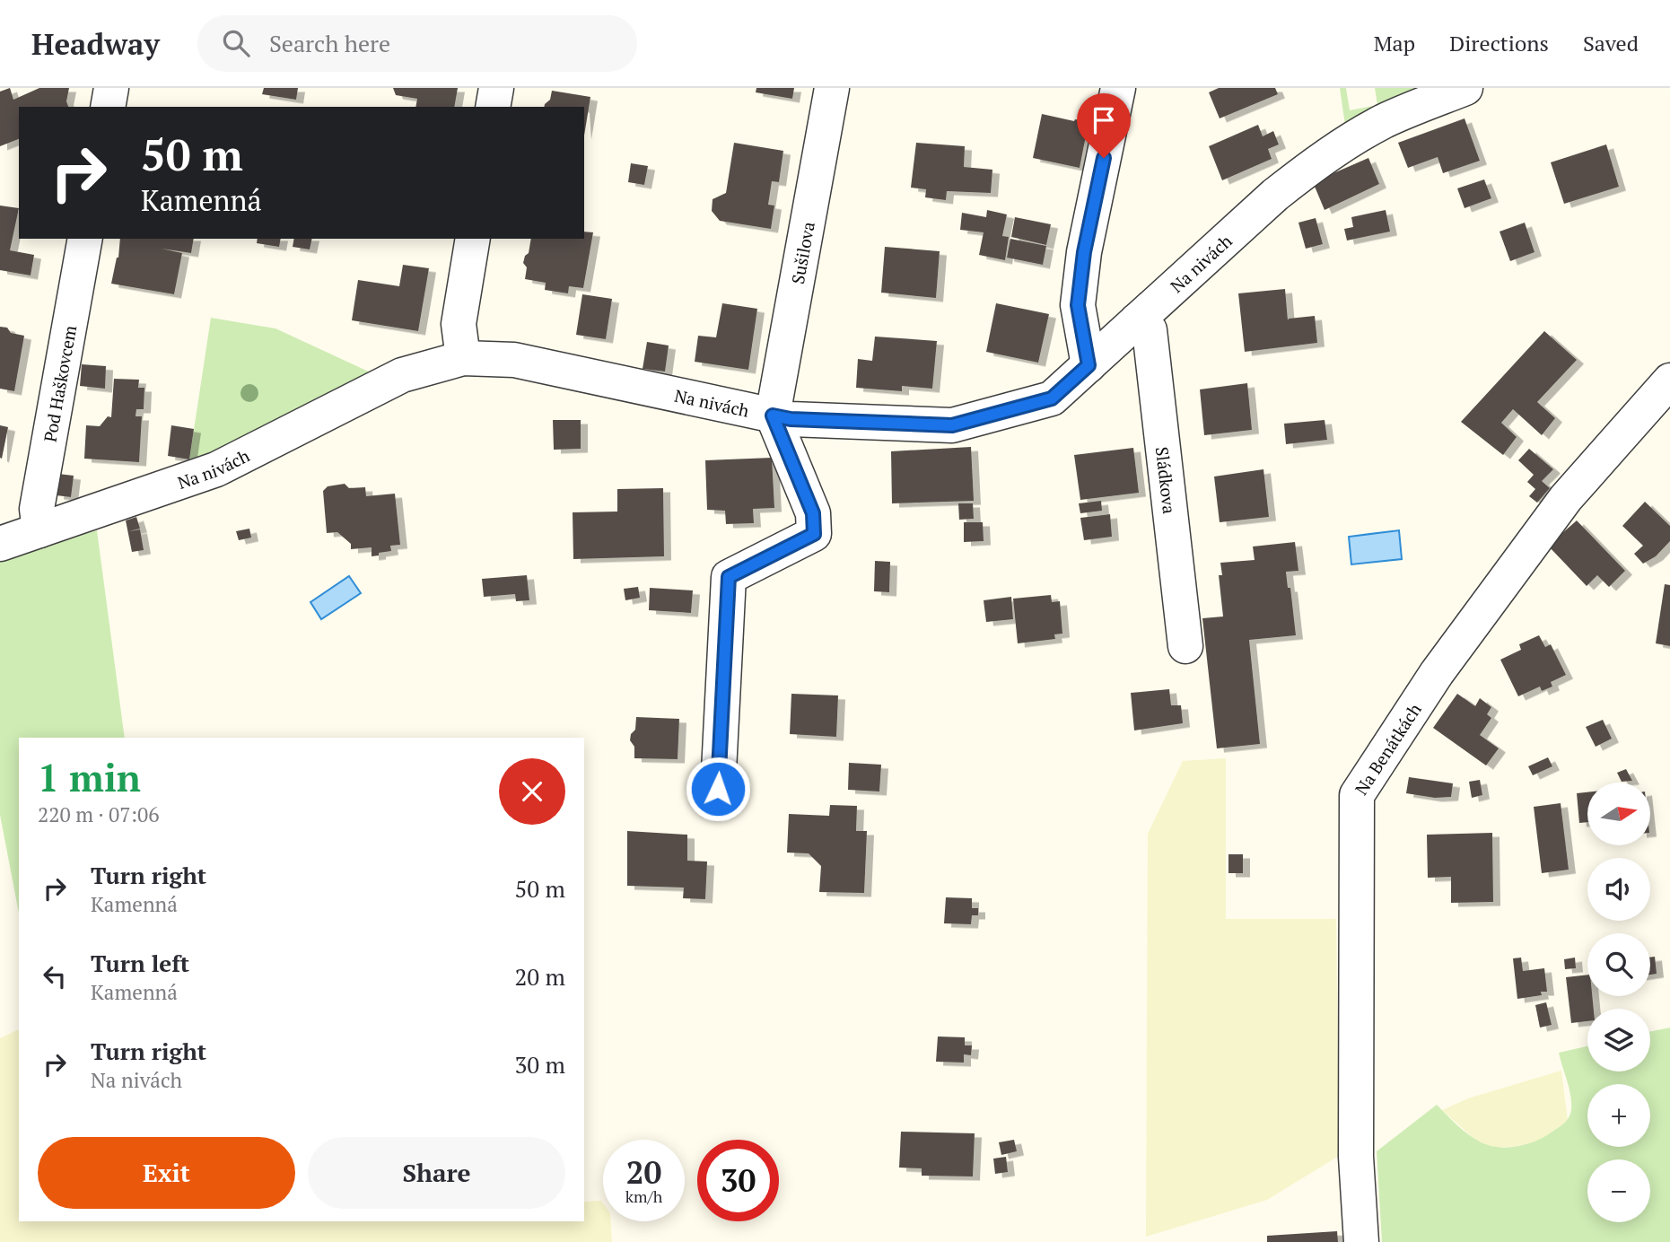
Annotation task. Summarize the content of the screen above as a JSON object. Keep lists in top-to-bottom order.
{
  "streets": {
    "street": [
      "Sušilova",
      "Na nivách",
      "Pod Haškovcem",
      "Sládkova",
      "Na Benátkách"
    ]
  },
  "crossings": [
    ["Sušilova", "Na nivách"],
    ["Na nivách", "Pod Haškovcem"],
    ["Na nivách", "Sládkova"]
  ],
  "north": "right",
  "page": {
    "header": "Headway",
    "search": "Search here",
    "nav": ["Map", "Directions", "Saved"],
    "turn": ["50 m", "Kamenná"],
    "heading": ["1 min", "220 m · 07:06"],
    "map_buttons": ["+", "−"],
    "list": [
      {
        "name": "Turn right",
        "note": "Kamenná",
        "value": "50 m"
      },
      {
        "name": "Turn left",
        "note": "Kamenná",
        "value": "20 m"
      },
      {
        "name": "Turn right",
        "note": "Na nivách",
        "value": "30 m"
      }
    ],
    "buttons": ["Exit", "Share"],
    "speed": "20 km/h",
    "limit": "30"
  }
}
